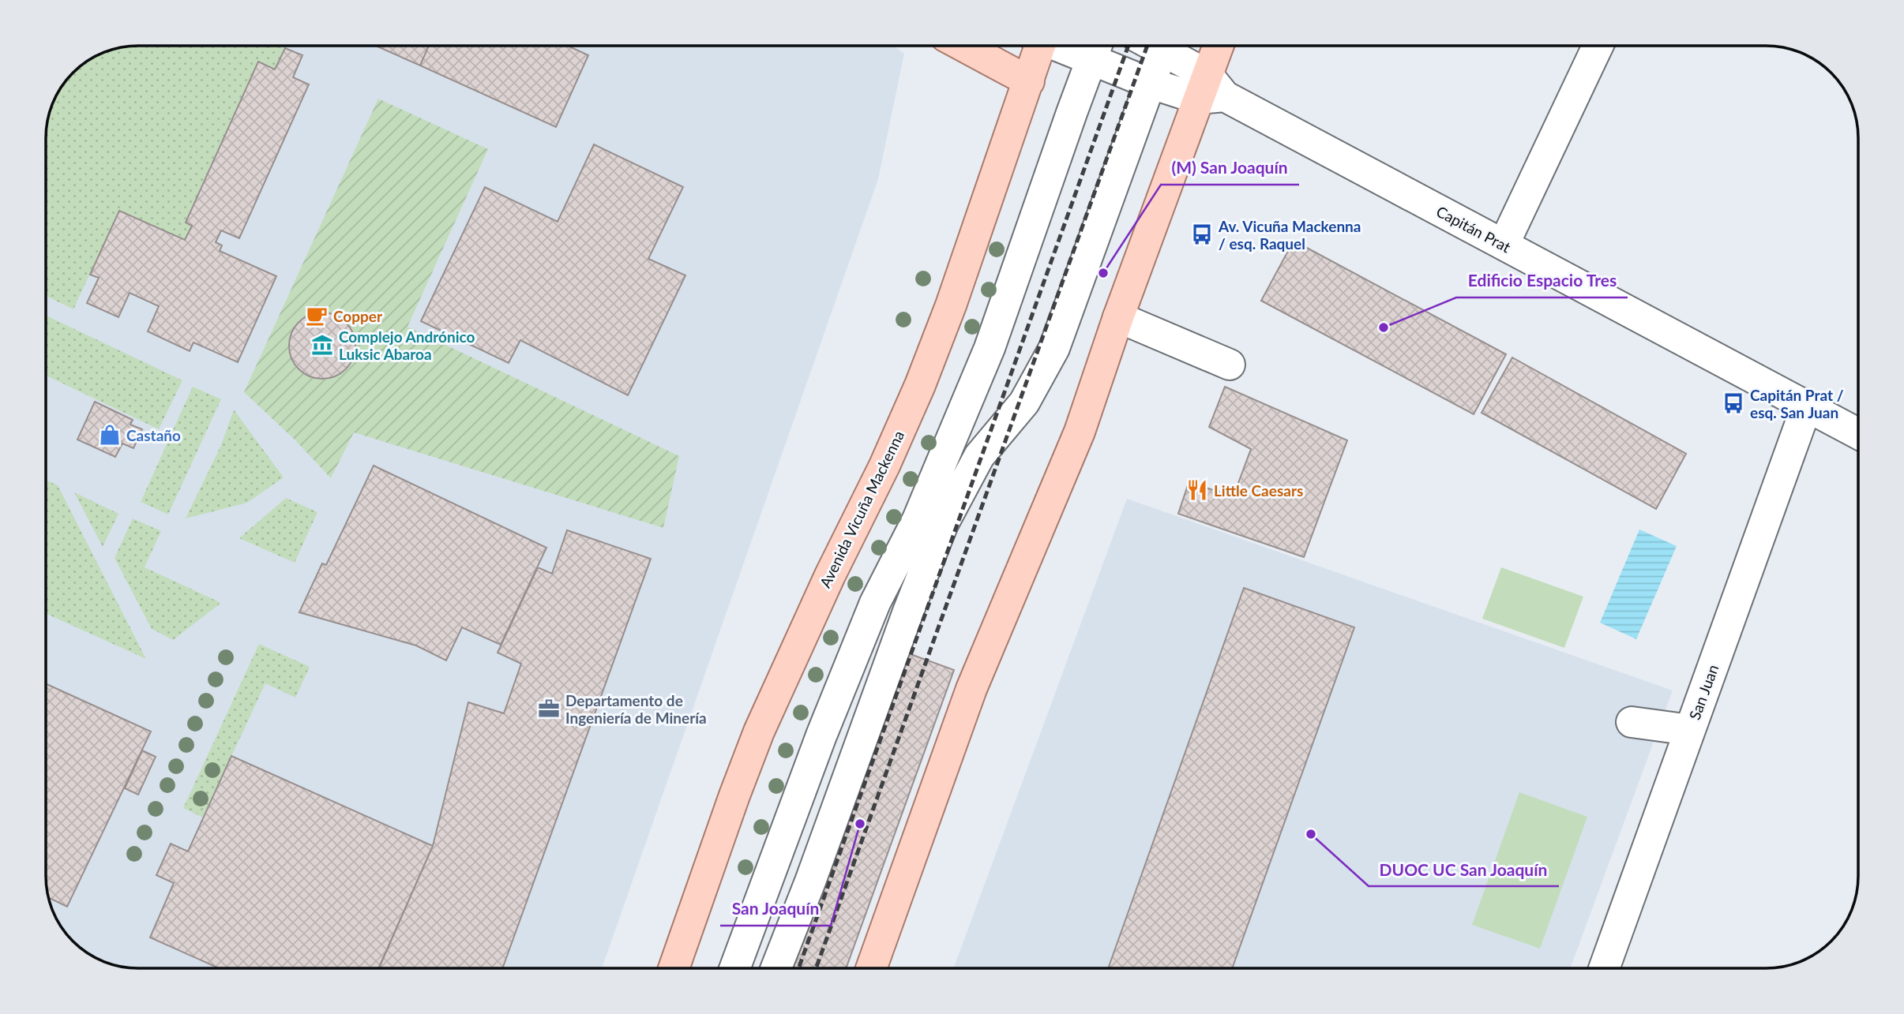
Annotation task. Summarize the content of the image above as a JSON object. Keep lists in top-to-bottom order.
{
  "streets": {
    "main road": ["Avenida Vicuña Mackenna"],
    "street": ["Capitán Prat", "San Juan"]
  },
  "crossings": [
    ["Capitán Prat", "San Juan"]
  ],
  "places": {
    "bus stop": ["Av. Vicuña Mackenna / esq. Raquel", "Capitán Prat / esq. San Juan"],
    "other": [
      "(M) San Joaquín",
      "Edificio Espacio Tres",
      "San Joaquín",
      "DUOC UC San Joaquín"
    ],
    "cafe": ["Copper"],
    "museum": ["Complejo Andrónico Luksic Abaroa"],
    "shop": ["Castaño"],
    "restaurant": ["Little Caesars"],
    "office": ["Departamento de Ingeniería de Minería"]
  }
}
